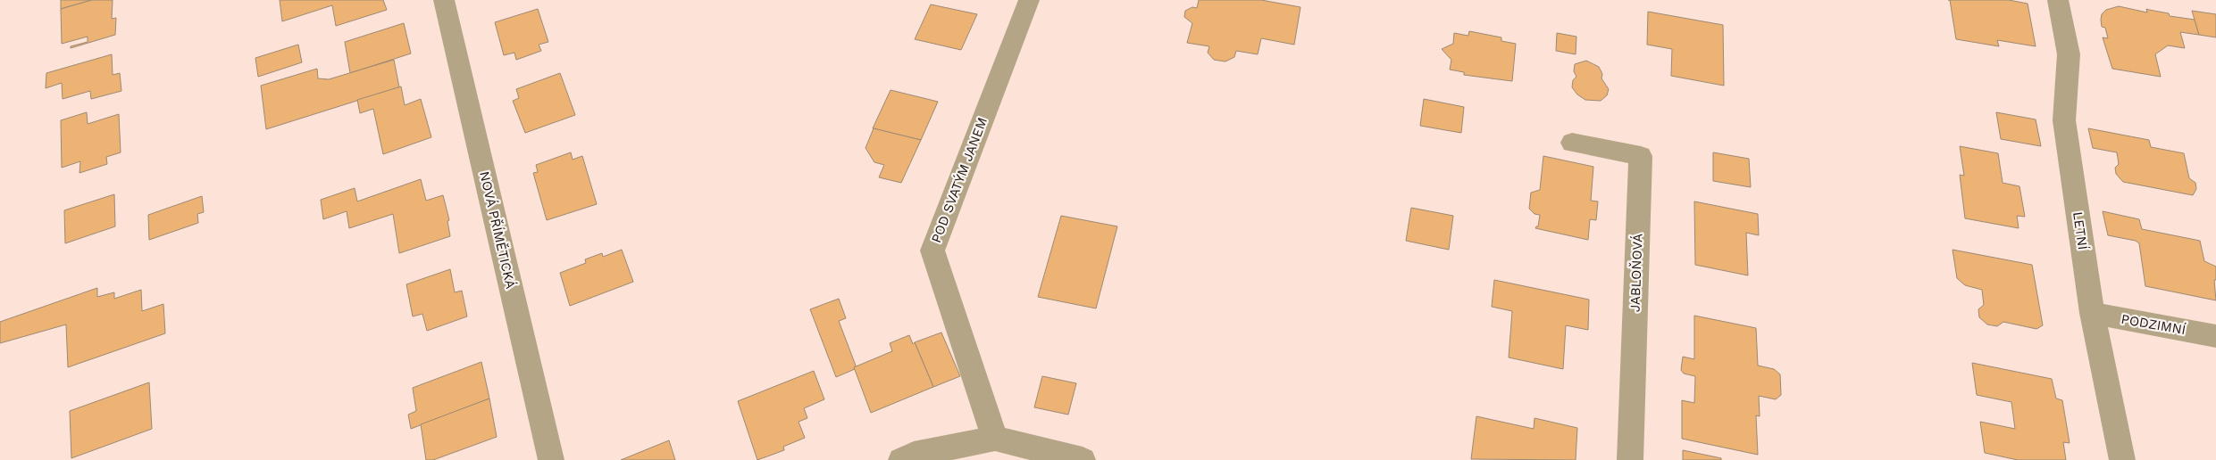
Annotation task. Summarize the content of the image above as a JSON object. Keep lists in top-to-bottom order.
{
  "streets": {
    "street": [
      "POD SVATÝM JANEM",
      "NOVÁ PŘÍMĚTICKÁ",
      "LETNÍ",
      "JABLOŇOVÁ",
      "PODZIMNÍ"
    ]
  },
  "crossings": [
    ["LETNÍ", "PODZIMNÍ"]
  ]
}
